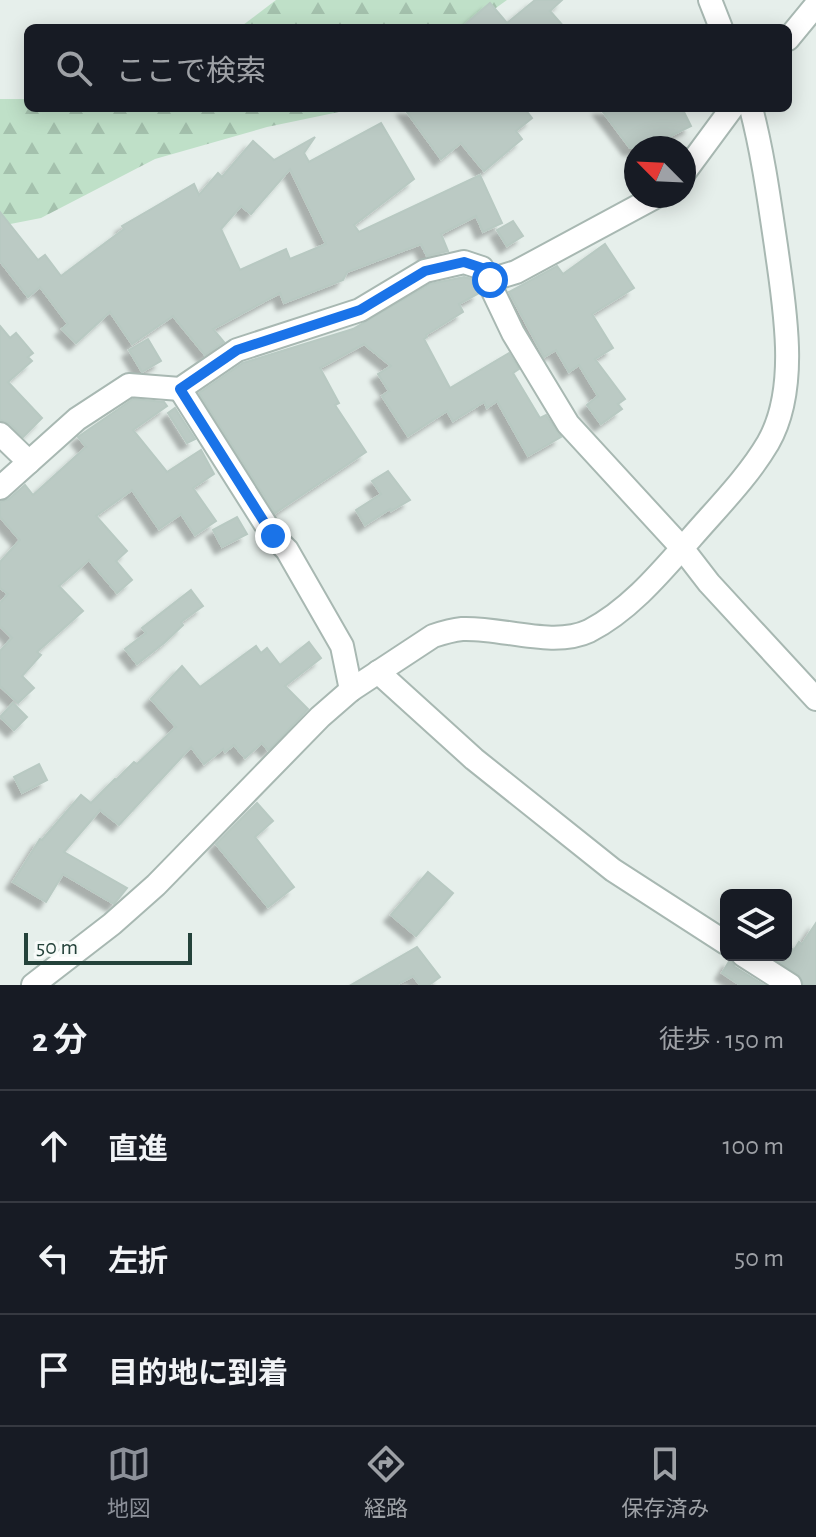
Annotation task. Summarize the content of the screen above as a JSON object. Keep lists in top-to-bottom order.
{
  "scale_bar": "50 m",
  "north": "top left",
  "page": {
    "search": "ここで検索",
    "scale": "50 m",
    "heading": ["2 分", "徒歩 · 150 m"],
    "list": [
      ["直進", "100 m"],
      ["左折", "50 m"],
      "目的地に到着"
    ],
    "nav": ["地図", "経路", "保存済み"]
  }
}
